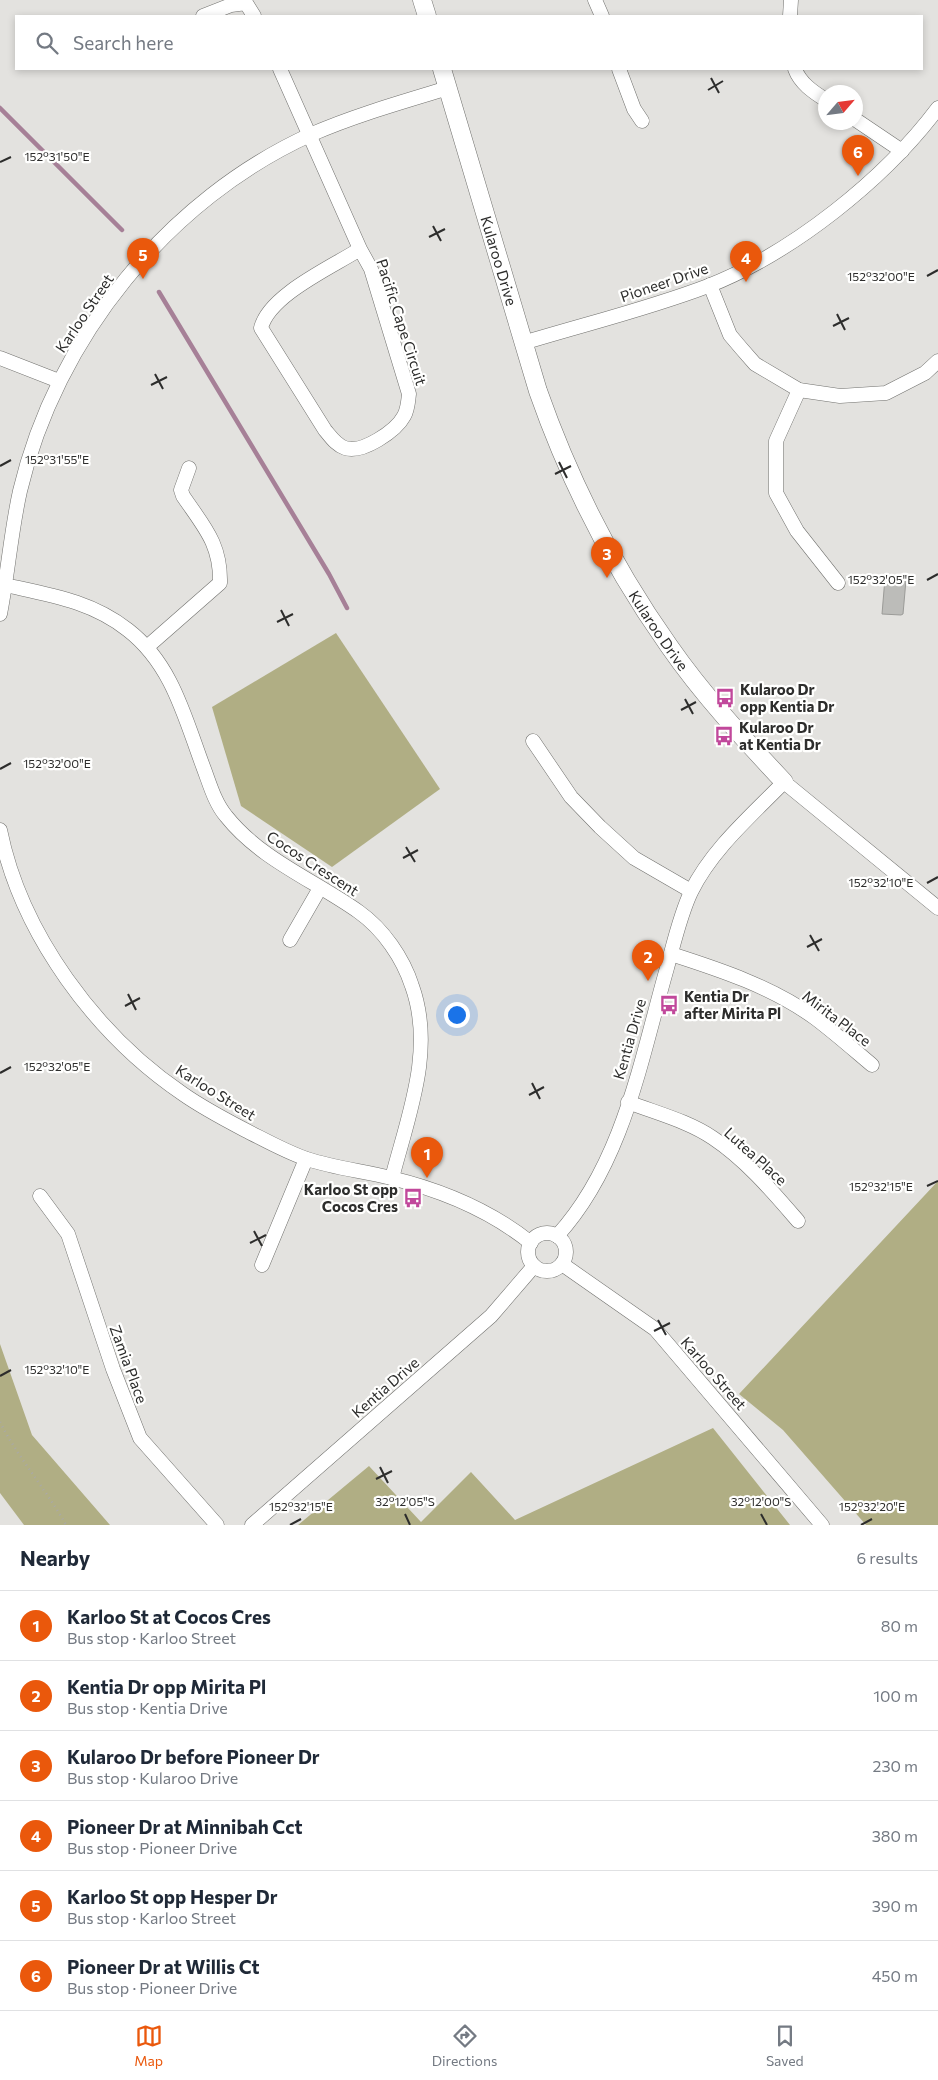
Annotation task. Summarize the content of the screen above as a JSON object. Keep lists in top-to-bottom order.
{
  "streets": {
    "main road": ["Kularoo Drive"],
    "street": [
      "Pioneer Drive",
      "Karloo Street",
      "Pacific Cape Circuit",
      "Cocos Crescent",
      "Mirita Place",
      "Kentia Drive",
      "Lutea Place",
      "Zamia Place"
    ]
  },
  "crossings": [
    ["Kularoo Drive", "Pioneer Drive"],
    ["Kularoo Drive", "Karloo Street"],
    ["Kularoo Drive", "Kentia Drive"],
    ["Karloo Street", "Pacific Cape Circuit"],
    ["Karloo Street", "Cocos Crescent"],
    ["Karloo Street", "Kentia Drive"],
    ["Mirita Place", "Kentia Drive"],
    ["Kentia Drive", "Lutea Place"]
  ],
  "places": {
    "bus stop": [
      "Kularoo Dr opp Kentia Dr",
      "Kularoo Dr at Kentia Dr",
      "Kentia Dr after Mirita Pl",
      "Karloo St opp Cocos Cres"
    ]
  },
  "north": "top right",
  "page": {
    "search": "Search here",
    "pins": [
      "6",
      "5",
      "4",
      "3",
      "2",
      "1"
    ],
    "heading": ["Nearby", "6 results"],
    "list": [
      {
        "mark": "1",
        "name": "Karloo St at Cocos Cres",
        "note": "Bus stop · Karloo Street",
        "value": "80 m"
      },
      {
        "mark": "2",
        "name": "Kentia Dr opp Mirita Pl",
        "note": "Bus stop · Kentia Drive",
        "value": "100 m"
      },
      {
        "mark": "3",
        "name": "Kularoo Dr before Pioneer Dr",
        "note": "Bus stop · Kularoo Drive",
        "value": "230 m"
      },
      {
        "mark": "4",
        "name": "Pioneer Dr at Minnibah Cct",
        "note": "Bus stop · Pioneer Drive",
        "value": "380 m"
      },
      {
        "mark": "5",
        "name": "Karloo St opp Hesper Dr",
        "note": "Bus stop · Karloo Street",
        "value": "390 m"
      },
      {
        "mark": "6",
        "name": "Pioneer Dr at Willis Ct",
        "note": "Bus stop · Pioneer Drive",
        "value": "450 m"
      }
    ],
    "nav": ["Map", "Directions", "Saved"]
  },
  "coordinates": [
    "152°31'50\"E",
    "152°32'00\"E",
    "152°31'55\"E",
    "152°32'05\"E",
    "152°32'10\"E",
    "152°32'15\"E",
    "32°12'05\"S",
    "32°12'00\"S",
    "152°32'20\"E"
  ]
}
